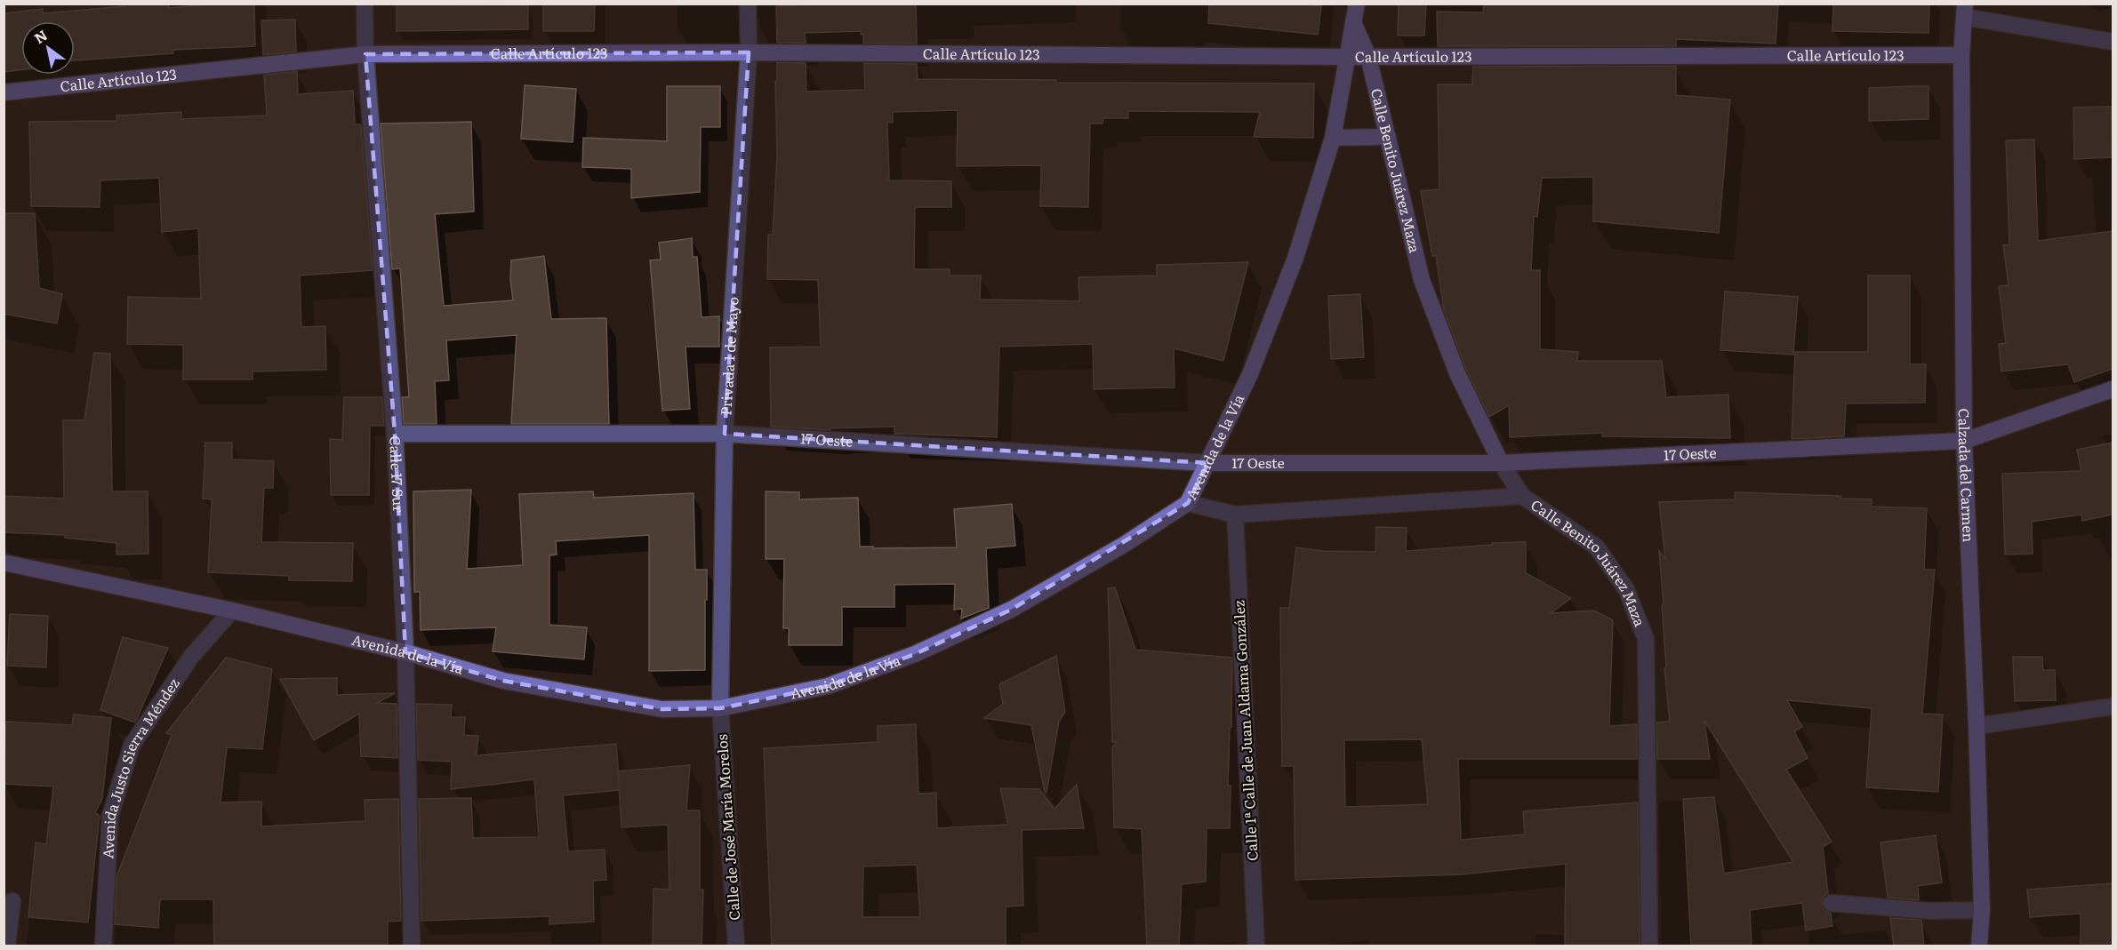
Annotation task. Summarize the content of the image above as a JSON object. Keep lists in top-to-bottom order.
{
  "streets": {
    "street": [
      "Calle Artículo 123",
      "Calle Benito Juárez Maza",
      "Privada 1 de Mayo",
      "17 Oeste",
      "Avenida de la Vía",
      "Calle 17 Sur",
      "Calzada del Carmen",
      "Calle 1ª Calle de Juan Aldama González",
      "Avenida Justo Sierra Méndez",
      "Calle de José María Morelos"
    ]
  },
  "crossings": [
    ["Calle Artículo 123", "Calle Benito Juárez Maza"],
    ["Calle Artículo 123", "Privada 1 de Mayo"],
    ["Calle Artículo 123", "Avenida de la Vía"],
    ["Calle Artículo 123", "Calle 17 Sur"],
    ["Calle Artículo 123", "Calzada del Carmen"],
    ["Calle Benito Juárez Maza", "17 Oeste"],
    ["Privada 1 de Mayo", "17 Oeste"],
    ["Privada 1 de Mayo", "Avenida de la Vía"],
    ["Privada 1 de Mayo", "Calle de José María Morelos"],
    ["17 Oeste", "Avenida de la Vía"],
    ["17 Oeste", "Calle 17 Sur"],
    ["17 Oeste", "Calzada del Carmen"],
    ["Avenida de la Vía", "Calle 17 Sur"],
    ["Avenida de la Vía", "Avenida Justo Sierra Méndez"],
    ["Avenida de la Vía", "Calle de José María Morelos"]
  ],
  "north": "top left"
}
